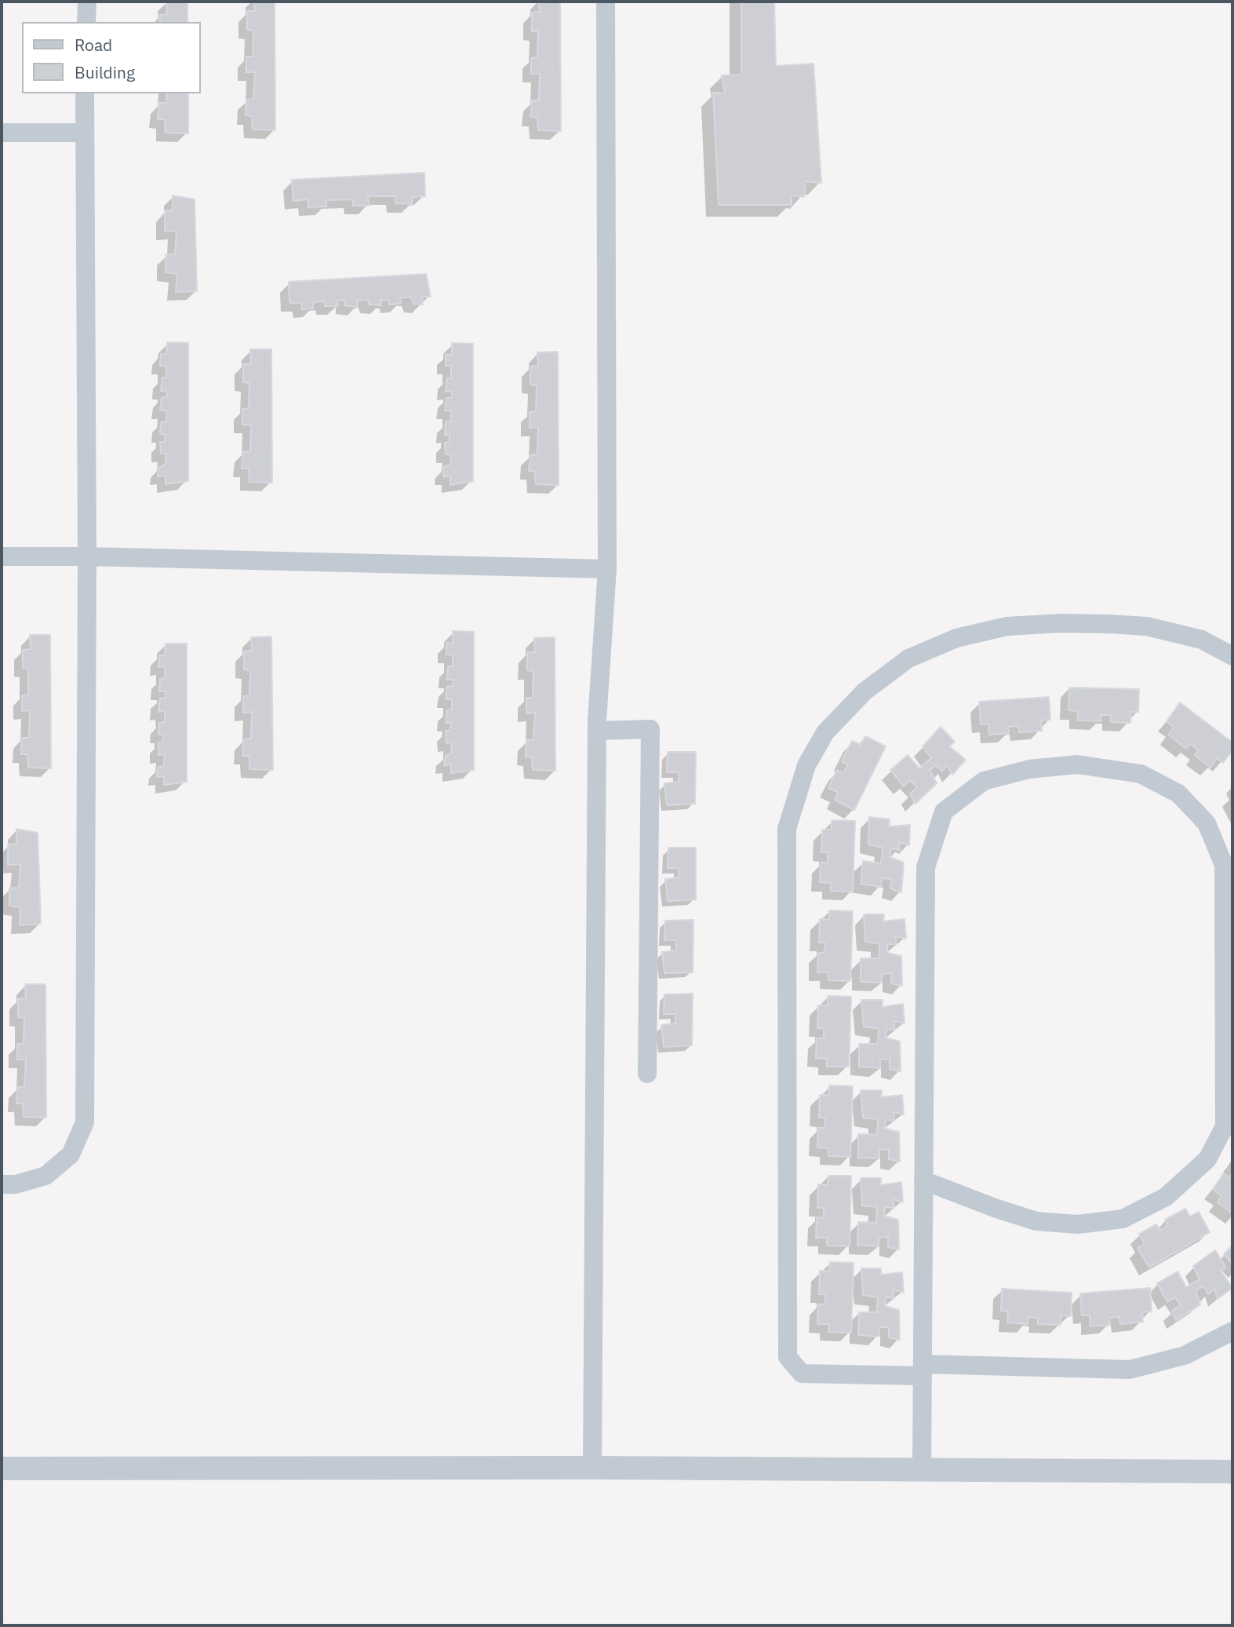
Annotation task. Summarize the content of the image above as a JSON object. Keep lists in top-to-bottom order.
{
  "legend": ["Road", "Building"]
}
